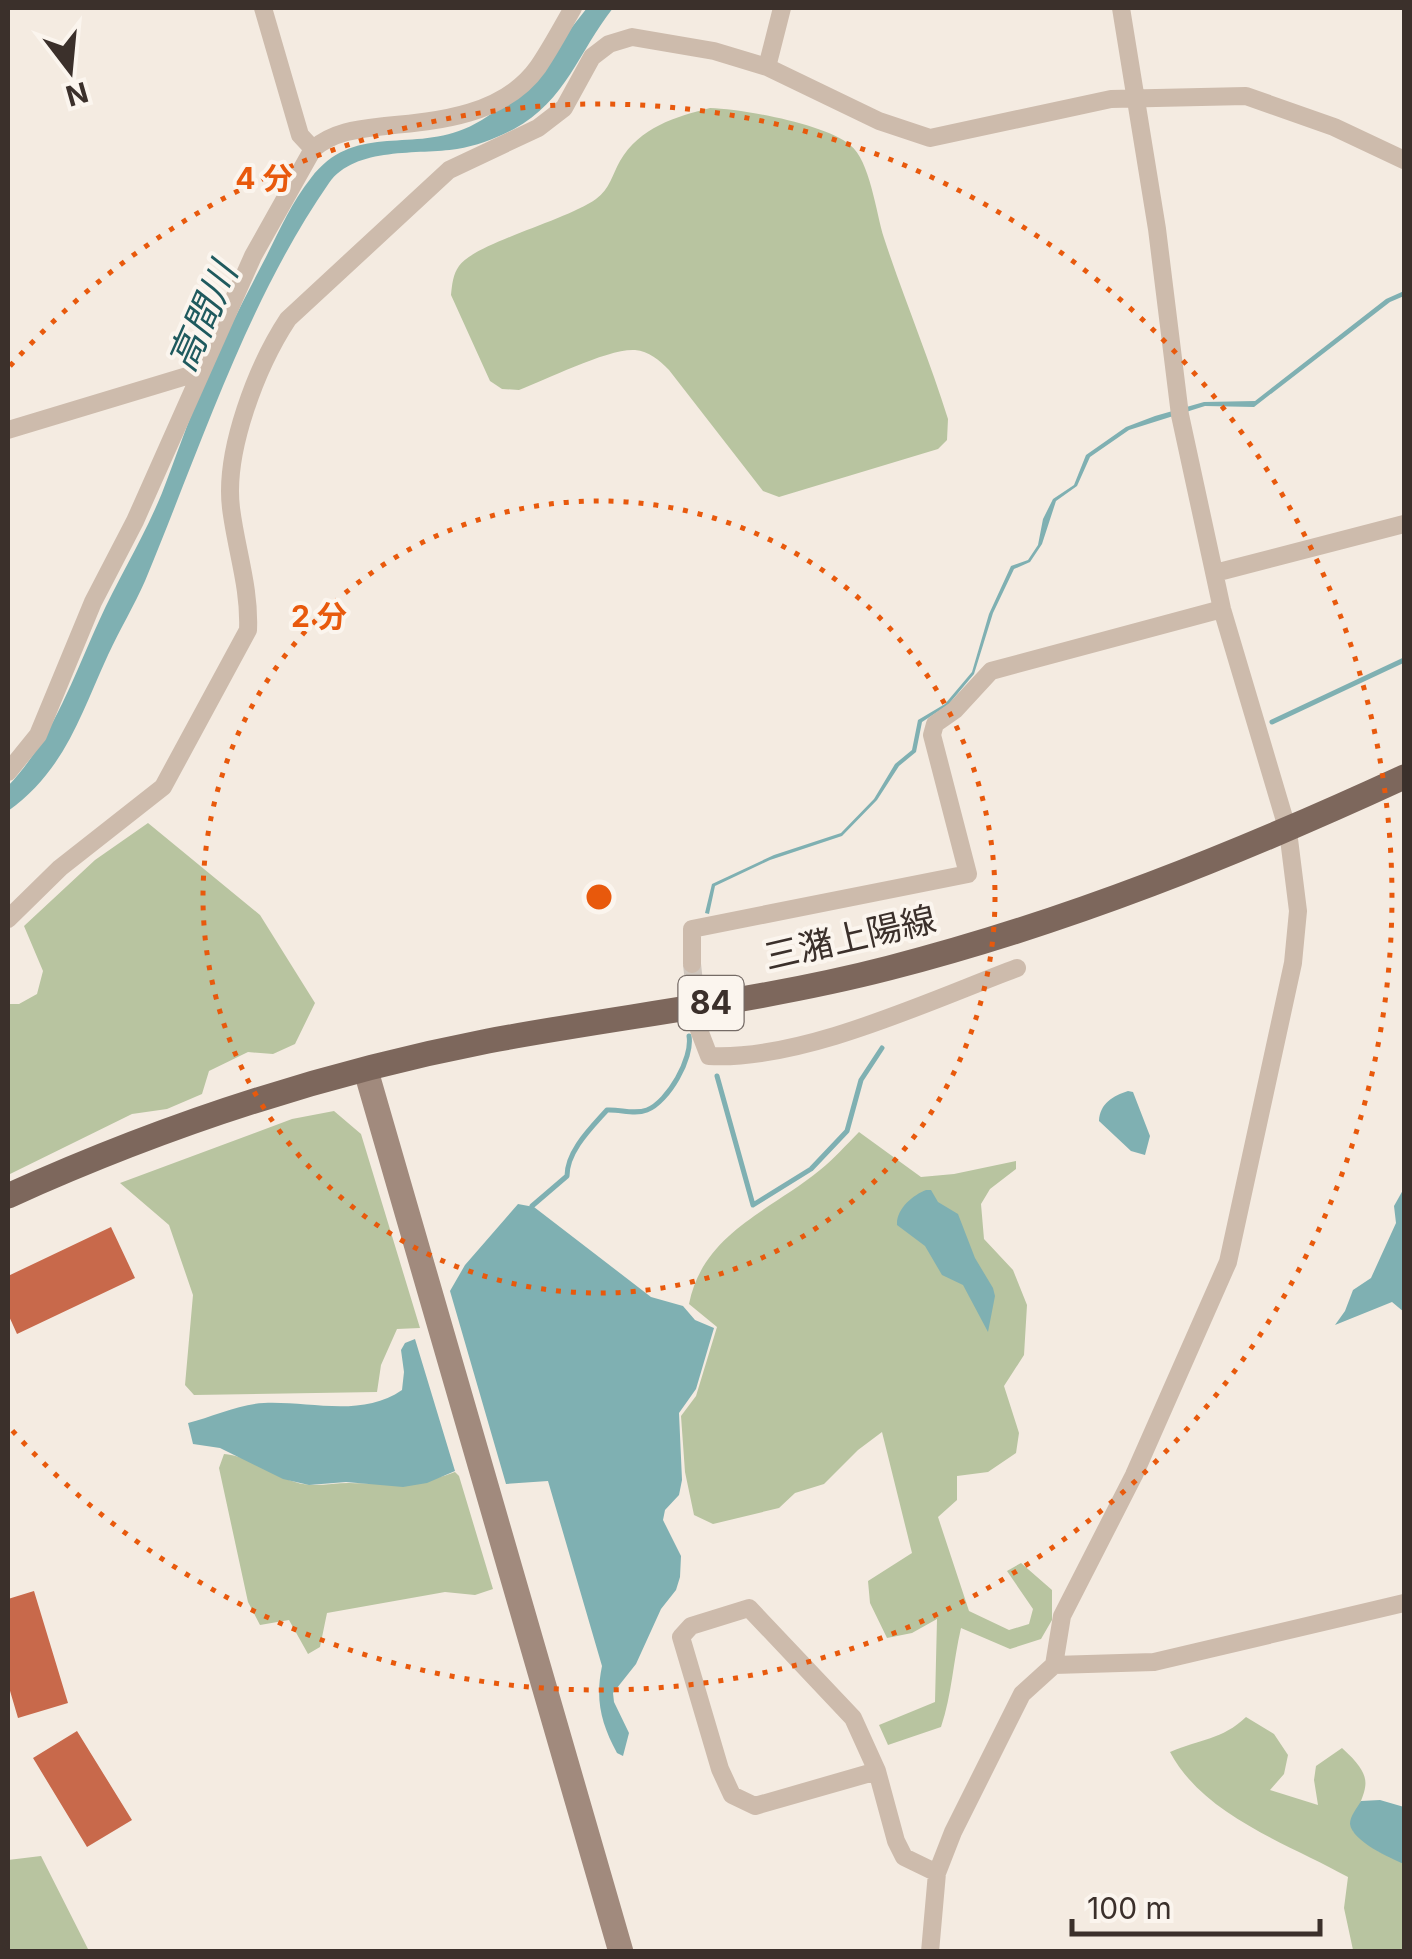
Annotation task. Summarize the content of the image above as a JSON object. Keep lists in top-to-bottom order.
{
  "streets": {
    "main road": ["三潴上陽線", "84"]
  },
  "water": ["高間川"],
  "scale_bar": "100 m",
  "north": "bottom",
  "rings": ["4 分", "2 分"]
}
